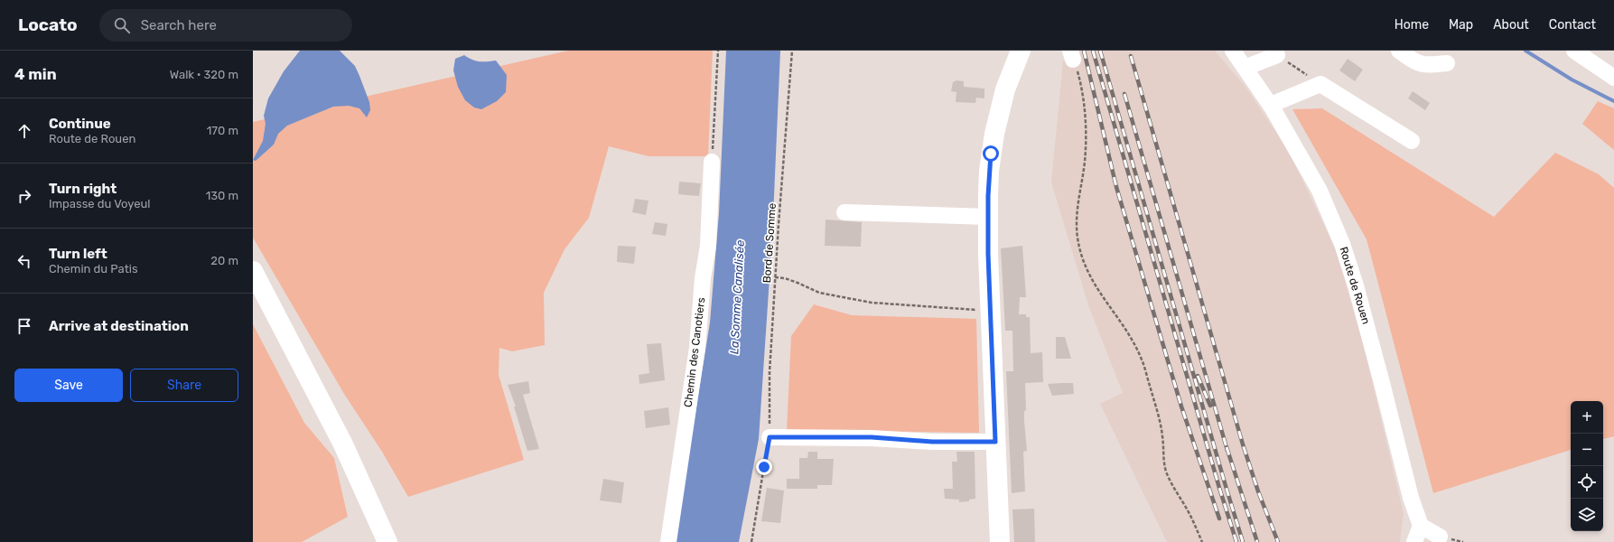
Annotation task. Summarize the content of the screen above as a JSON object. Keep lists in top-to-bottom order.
{
  "streets": {
    "street": ["Route de Rouen", "Chemin des Canotiers"],
    "path": ["Bord de Somme"]
  },
  "water": ["La Somme Canalisée"],
  "page": {
    "header": "Locato",
    "search": "Search here",
    "nav": [
      "Home",
      "Map",
      "About",
      "Contact"
    ],
    "heading": ["4 min", "Walk · 320 m"],
    "list": [
      ["Continue", "Route de Rouen", "170 m"],
      ["Turn right", "Impasse du Voyeul", "130 m"],
      ["Turn left", "Chemin du Patis", "20 m"],
      "Arrive at destination"
    ],
    "buttons": ["Save", "Share"],
    "map_buttons": ["+", "−"]
  }
}
